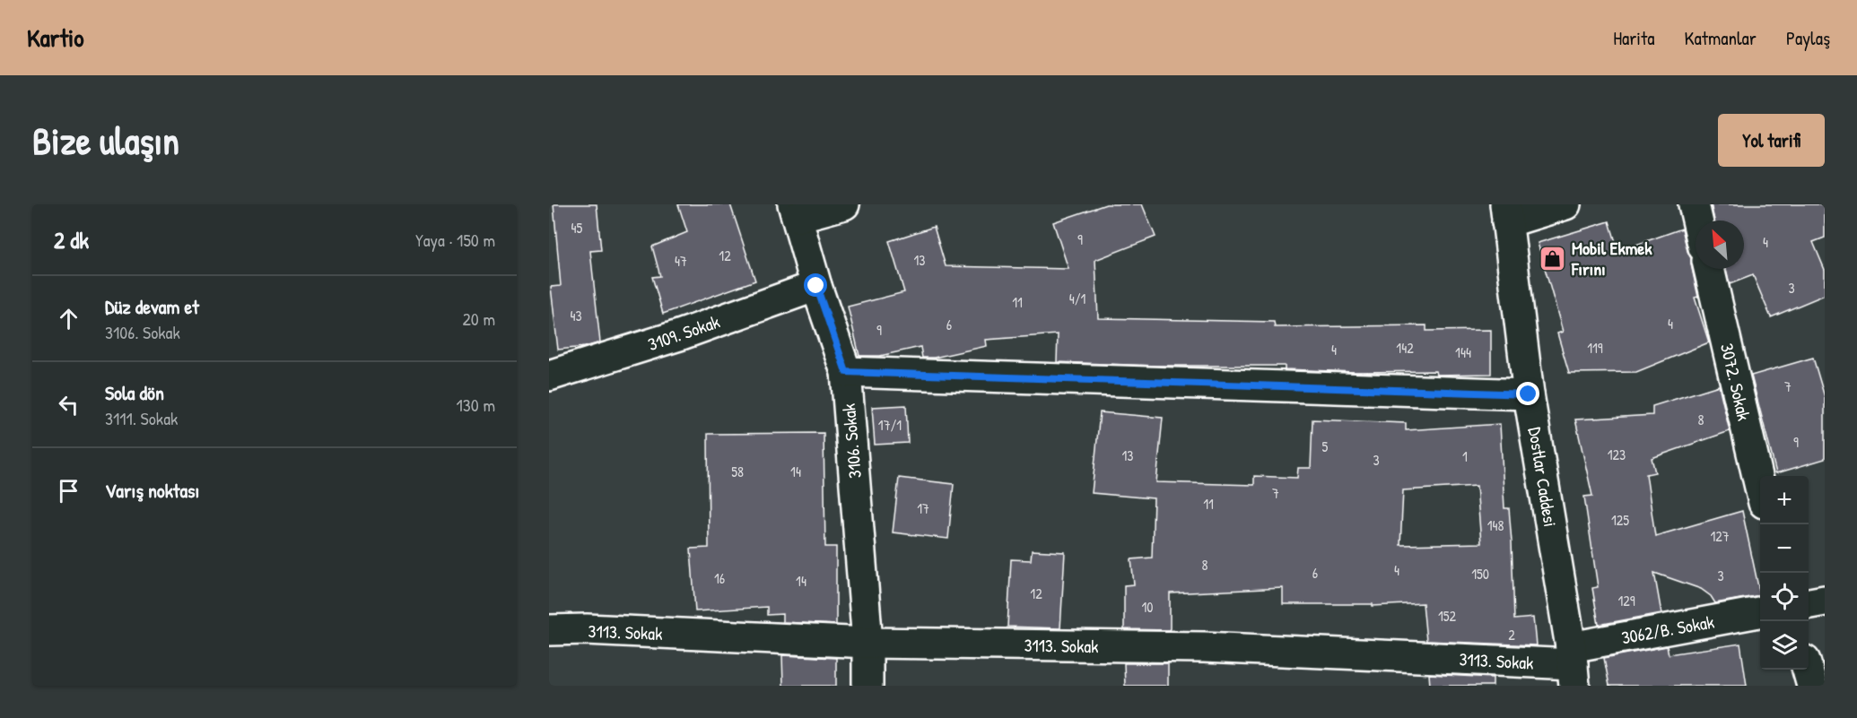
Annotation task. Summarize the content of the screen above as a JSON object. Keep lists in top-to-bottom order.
{
  "streets": {
    "street": [
      "3109. Sokak",
      "3072. Sokak",
      "3106. Sokak",
      "Dostlar Caddesi",
      "3062/B. Sokak",
      "3113. Sokak"
    ]
  },
  "crossings": [
    ["3109. Sokak", "3106. Sokak"],
    ["3106. Sokak", "3113. Sokak"],
    ["Dostlar Caddesi", "3062/B. Sokak"],
    ["Dostlar Caddesi", "3113. Sokak"],
    ["3062/B. Sokak", "3113. Sokak"]
  ],
  "places": {
    "shop": ["Mobil Ekmek Fırını"]
  },
  "house_numbers": [
    "45",
    "9",
    "4",
    "12",
    "13",
    "47",
    "3",
    "4/1",
    "11",
    "43",
    "4",
    "6",
    "9",
    "142",
    "119",
    "4",
    "144",
    "7",
    "8",
    "17/1",
    "9",
    "5",
    "123",
    "13",
    "1",
    "3",
    "58",
    "14",
    "7",
    "11",
    "17",
    "125",
    "148",
    "127",
    "8",
    "4",
    "6",
    "150",
    "3",
    "16",
    "14",
    "12",
    "129",
    "10",
    "152",
    "2"
  ],
  "north": "top left",
  "page": {
    "header": "Kartio",
    "nav": ["Harita", "Katmanlar", "Paylaş"],
    "buttons": "Yol tarifi",
    "title": "Bize ulaşın",
    "heading": ["2 dk", "Yaya · 150 m"],
    "list": [
      ["Düz devam et", "3106. Sokak", "20 m"],
      ["Sola dön", "3111. Sokak", "130 m"],
      "Varış noktası"
    ],
    "map_buttons": ["+", "−"]
  }
}
